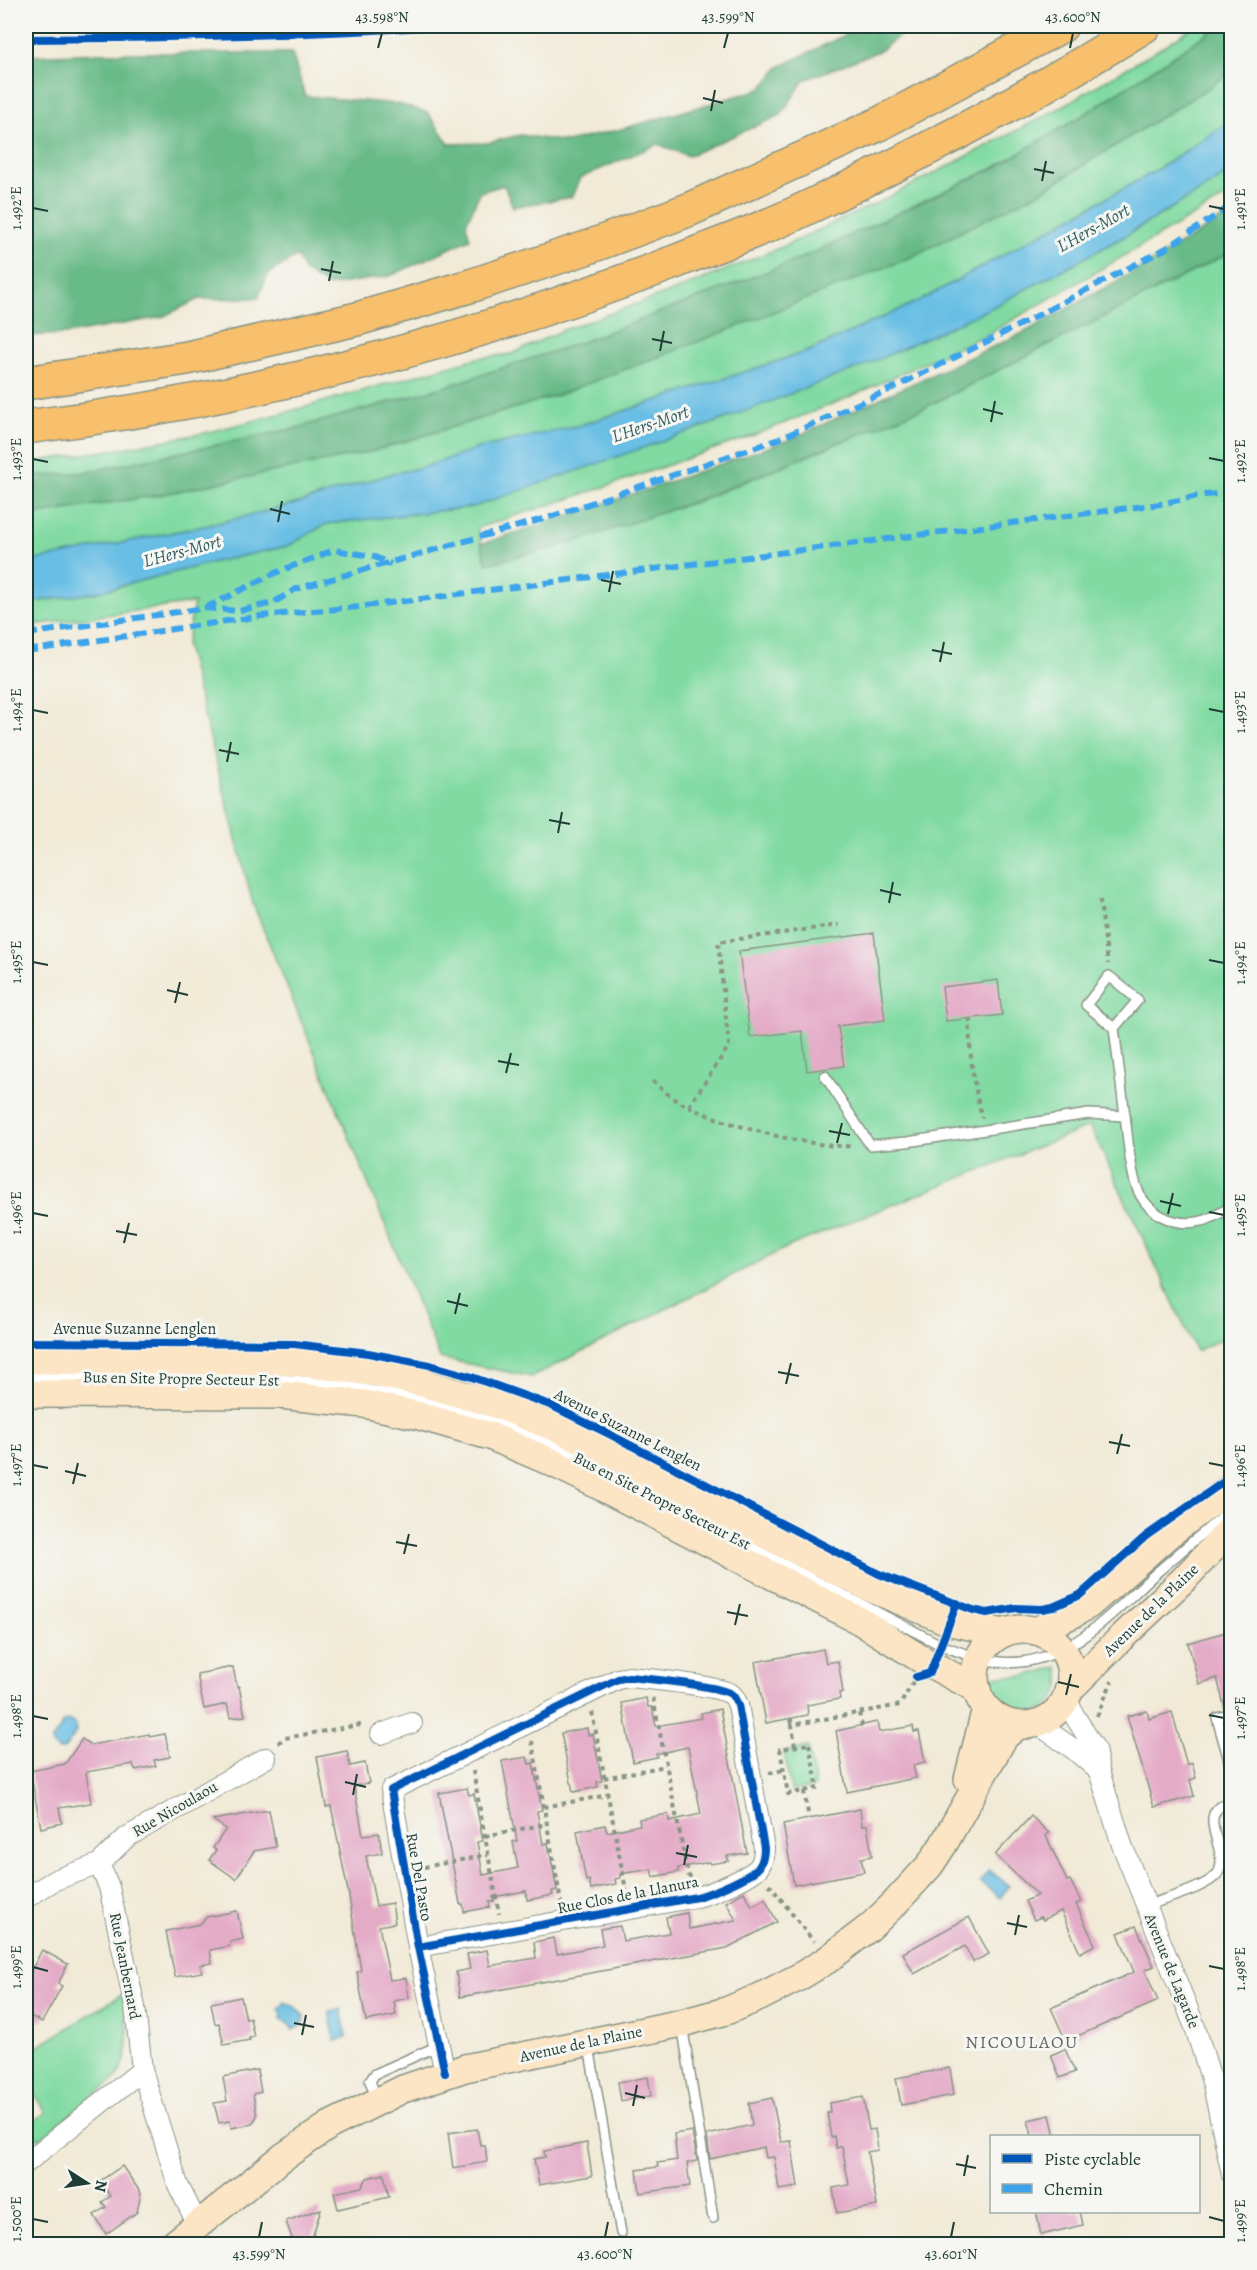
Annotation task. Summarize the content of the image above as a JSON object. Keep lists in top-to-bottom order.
{
  "streets": {
    "street": [
      "Avenue Suzanne Lenglen",
      "Avenue de la Plaine",
      "Rue Nicoulaou",
      "Rue Del Pasto",
      "Rue Clos de la Llanura",
      "Rue Jeanbernard",
      "Avenue de Lagarde"
    ],
    "lane": ["Bus en Site Propre Secteur Est"]
  },
  "crossings": [
    ["Bus en Site Propre Secteur Est", "Avenue de la Plaine"],
    ["Avenue de la Plaine", "Rue Del Pasto"],
    ["Avenue de la Plaine", "Rue Jeanbernard"],
    ["Avenue de la Plaine", "Avenue de Lagarde"],
    ["Rue Nicoulaou", "Rue Jeanbernard"],
    ["Rue Del Pasto", "Rue Clos de la Llanura"]
  ],
  "districts": ["NICOULAOU"],
  "water": ["L'Hers-Mort"],
  "legend": ["Piste cyclable", "Chemin"],
  "north": "right",
  "coordinates": [
    "43.598°N",
    "43.599°N",
    "43.600°N",
    "1.492°E",
    "1.491°E",
    "1.493°E",
    "1.494°E",
    "1.495°E",
    "1.496°E",
    "1.497°E",
    "1.498°E",
    "1.499°E",
    "1.500°E",
    "43.601°N"
  ]
}
